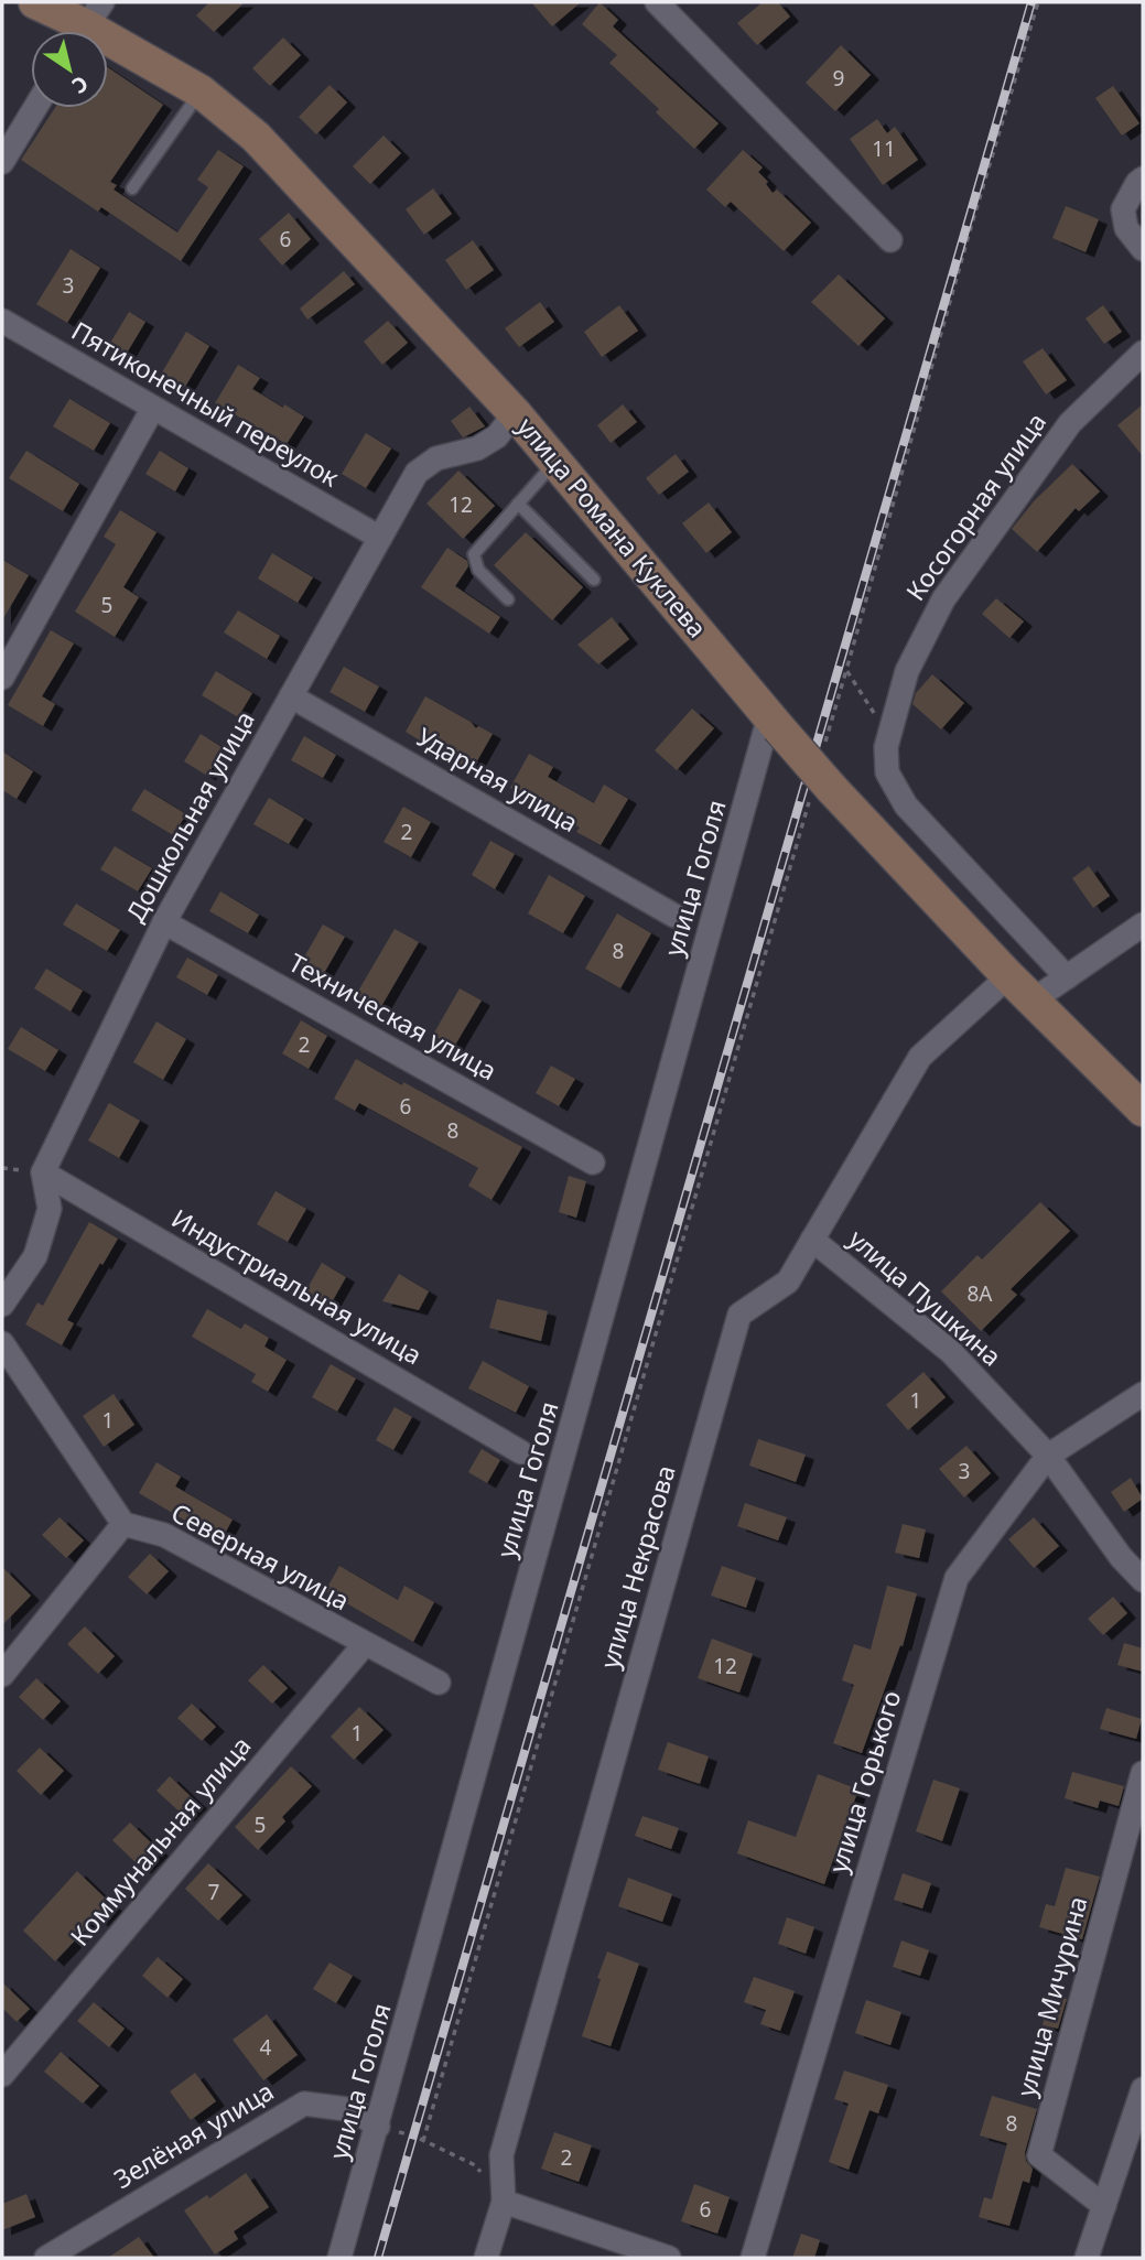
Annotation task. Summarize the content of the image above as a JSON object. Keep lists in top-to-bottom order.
{
  "streets": {
    "street": [
      "Пятиконечный переулок",
      "Косогорная улица",
      "улица Романа Куклева",
      "Ударная улица",
      "Дошкольная улица",
      "улица Гоголя",
      "Техническая улица",
      "Индустриальная улица",
      "улица Пушкина",
      "Северная улица",
      "улица Некрасова",
      "улица Горького",
      "Коммунальная улица",
      "улица Мичурина",
      "Зелёная улица"
    ]
  },
  "crossings": [
    ["Пятиконечный переулок", "Дошкольная улица"],
    ["улица Романа Куклева", "Дошкольная улица"],
    ["улица Романа Куклева", "улица Гоголя"],
    ["улица Романа Куклева", "улица Некрасова"],
    ["Ударная улица", "Дошкольная улица"],
    ["Дошкольная улица", "Техническая улица"],
    ["Дошкольная улица", "Индустриальная улица"],
    ["улица Гоголя", "Зелёная улица"],
    ["улица Пушкина", "улица Некрасова"],
    ["улица Пушкина", "улица Горького"],
    ["Северная улица", "Коммунальная улица"]
  ],
  "house_numbers": [
    "9",
    "11",
    "6",
    "3",
    "12",
    "5",
    "2",
    "8",
    "2",
    "6",
    "8",
    "8А",
    "1",
    "1",
    "3",
    "12",
    "1",
    "5",
    "7",
    "4",
    "8",
    "2",
    "6"
  ],
  "north": "bottom right"
}
